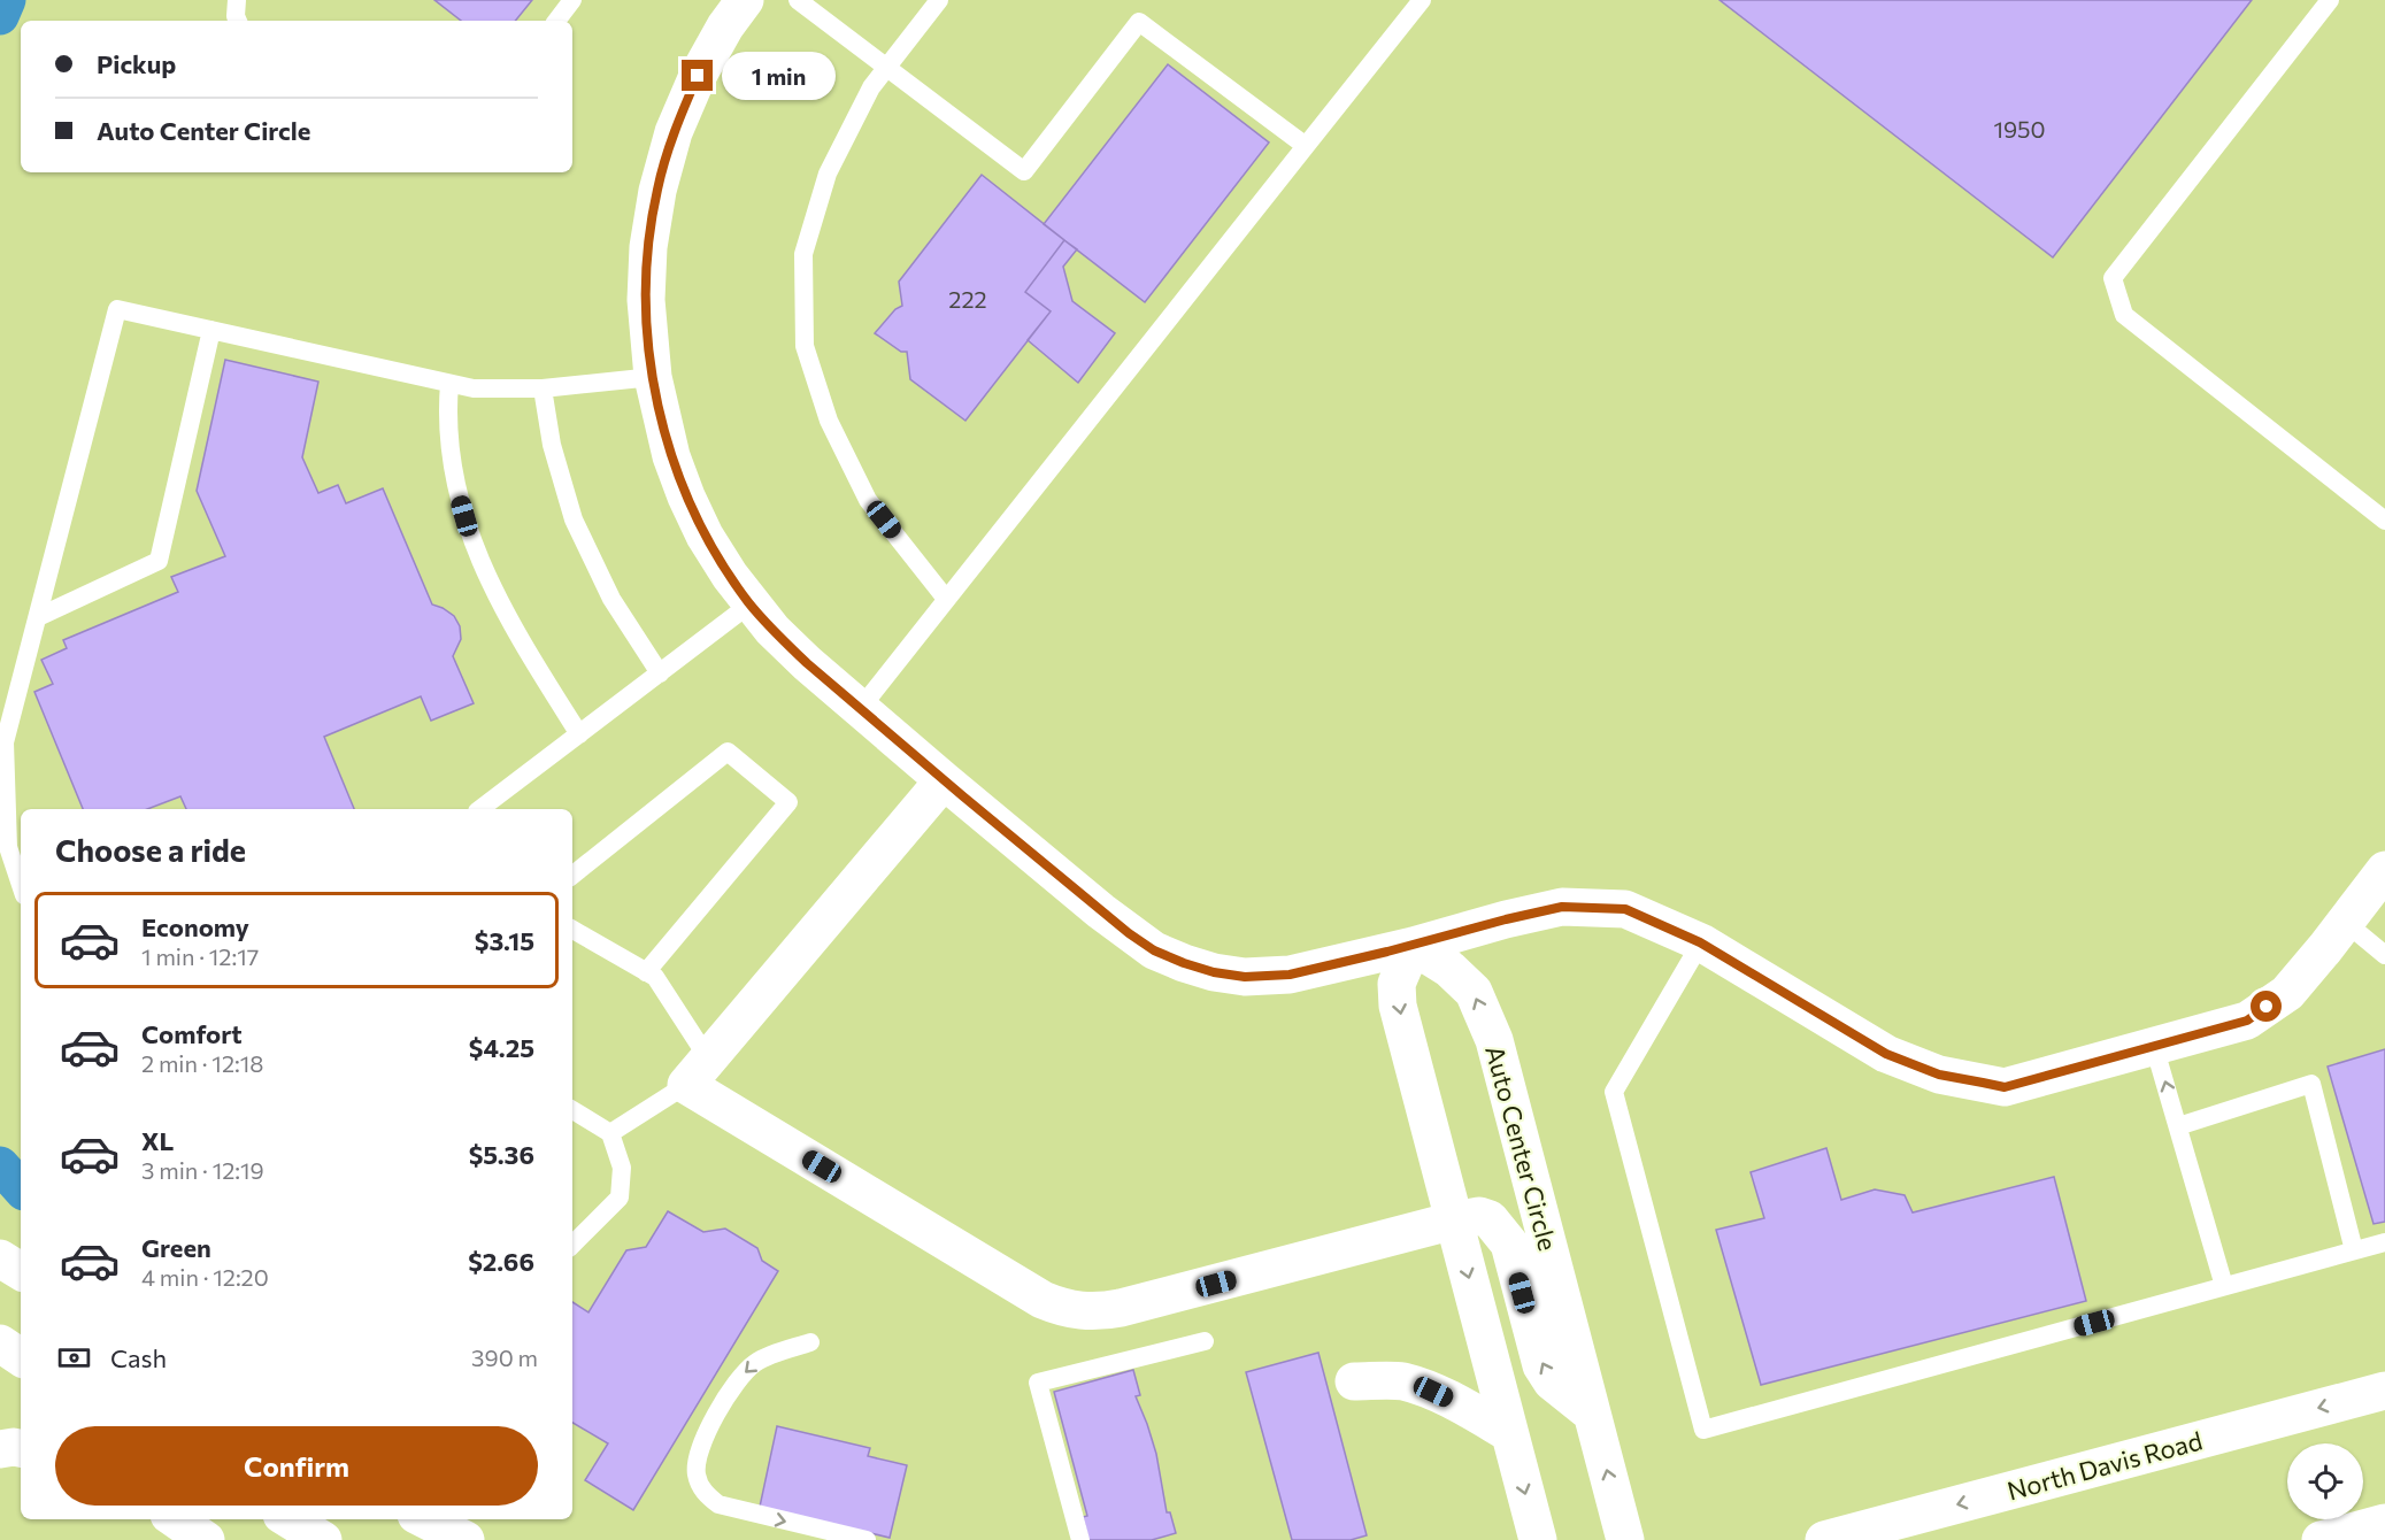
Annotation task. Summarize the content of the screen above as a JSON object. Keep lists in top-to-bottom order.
{
  "streets": {
    "street": ["Auto Center Circle", "North Davis Road"]
  },
  "one_way": ["North Davis Road"],
  "house_numbers": ["1950", "222"],
  "page": {
    "banner": ["Pickup", "Auto Center Circle"],
    "bubble": "1 min",
    "heading": "Choose a ride",
    "list": [
      {
        "name": "Economy",
        "note": "1 min · 12:17",
        "value": "$3.15"
      },
      {
        "name": "Comfort",
        "note": "2 min · 12:18",
        "value": "$4.25"
      },
      {
        "name": "XL",
        "note": "3 min · 12:19",
        "value": "$5.36"
      },
      {
        "name": "Green",
        "note": "4 min · 12:20",
        "value": "$2.66"
      }
    ],
    "pay": ["Cash", "390 m"],
    "buttons": "Confirm"
  }
}
